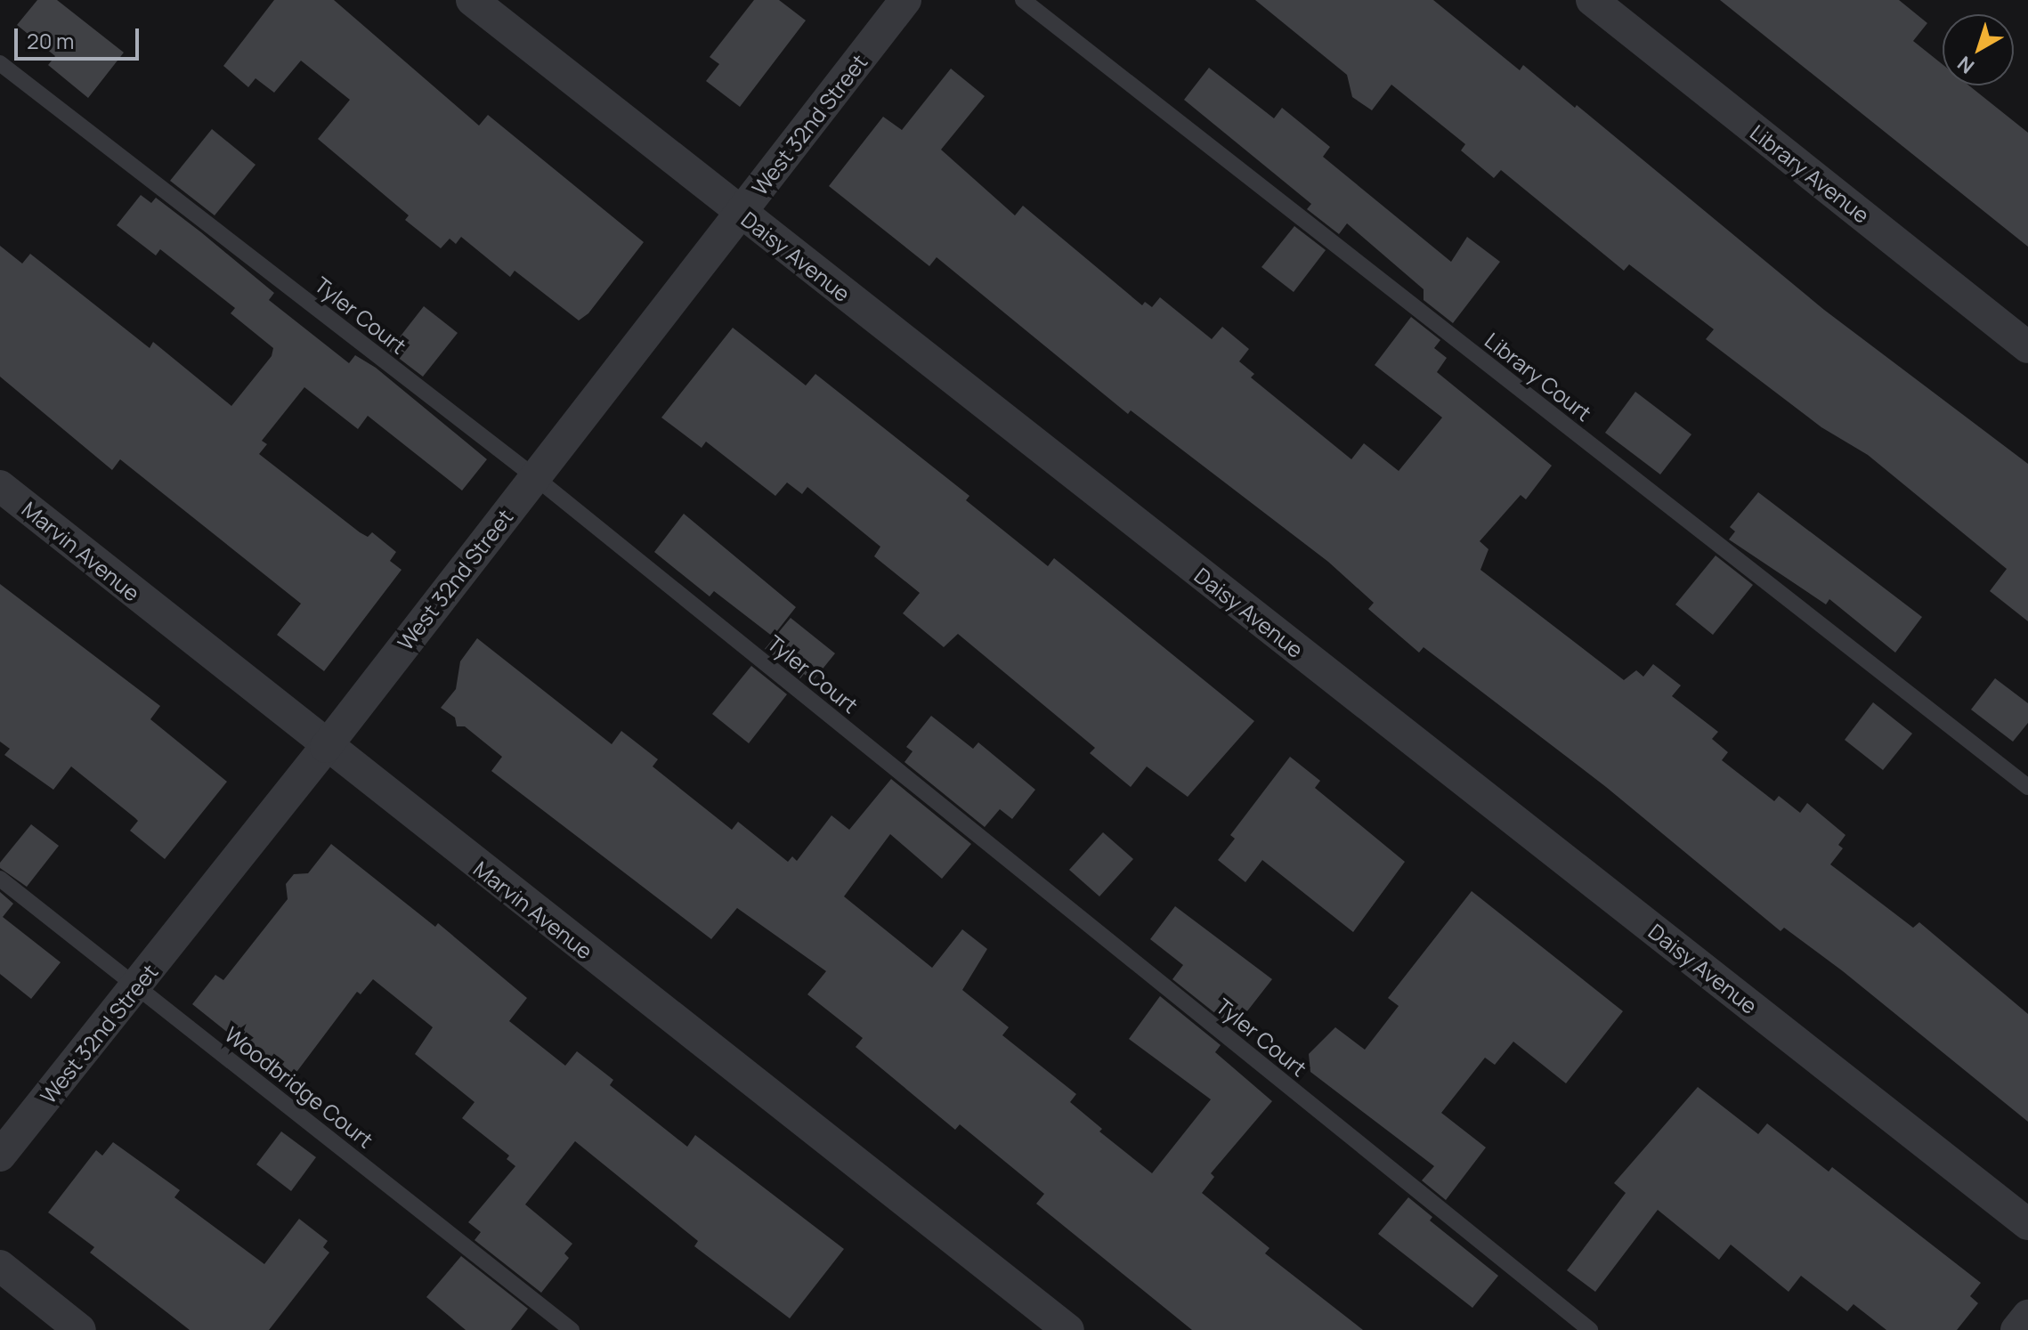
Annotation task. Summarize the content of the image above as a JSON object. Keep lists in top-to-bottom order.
{
  "streets": {
    "street": [
      "West 32nd Street",
      "Library Avenue",
      "Daisy Avenue",
      "Marvin Avenue"
    ],
    "lane": ["Tyler Court", "Library Court", "Woodbridge Court"]
  },
  "crossings": [
    ["West 32nd Street", "Daisy Avenue"],
    ["West 32nd Street", "Tyler Court"],
    ["West 32nd Street", "Marvin Avenue"],
    ["West 32nd Street", "Woodbridge Court"]
  ],
  "scale_bar": "20 m",
  "north": "bottom left"
}
